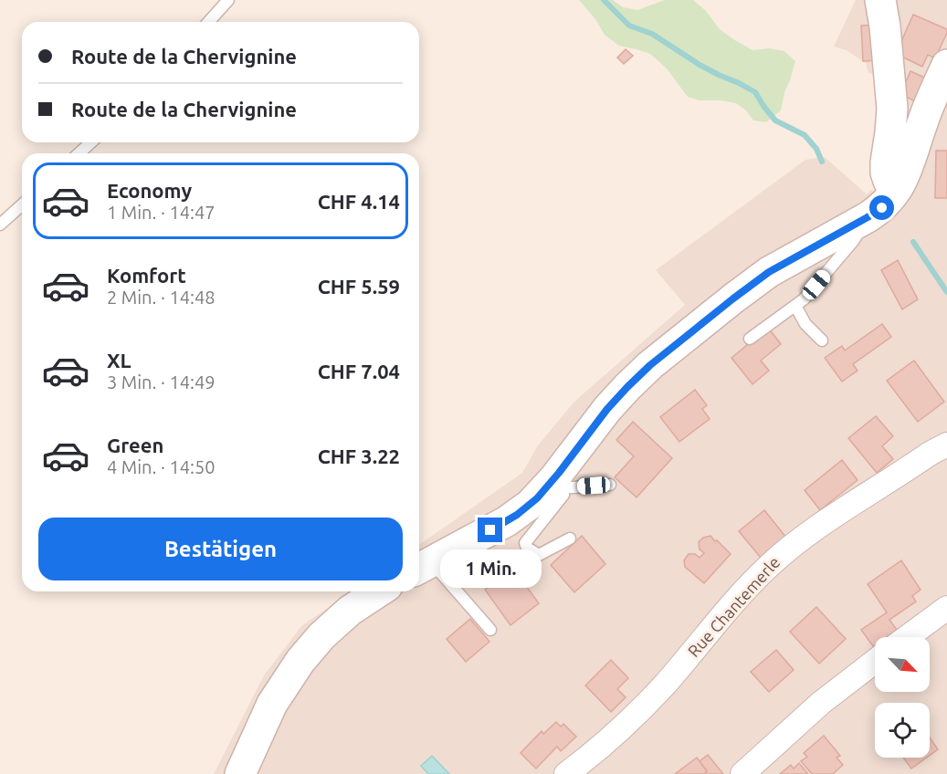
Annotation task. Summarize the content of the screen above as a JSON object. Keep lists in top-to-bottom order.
{
  "streets": {
    "street": ["Rue Chantemerle"]
  },
  "north": "bottom right",
  "page": {
    "banner": ["Route de la Chervignine", "Route de la Chervignine"],
    "list": [
      {
        "name": "Economy",
        "note": "1 Min. · 14:47",
        "value": "CHF 4.14"
      },
      {
        "name": "Komfort",
        "note": "2 Min. · 14:48",
        "value": "CHF 5.59"
      },
      {
        "name": "XL",
        "note": "3 Min. · 14:49",
        "value": "CHF 7.04"
      },
      {
        "name": "Green",
        "note": "4 Min. · 14:50",
        "value": "CHF 3.22"
      }
    ],
    "buttons": "Bestätigen",
    "bubble": "1 Min."
  }
}
